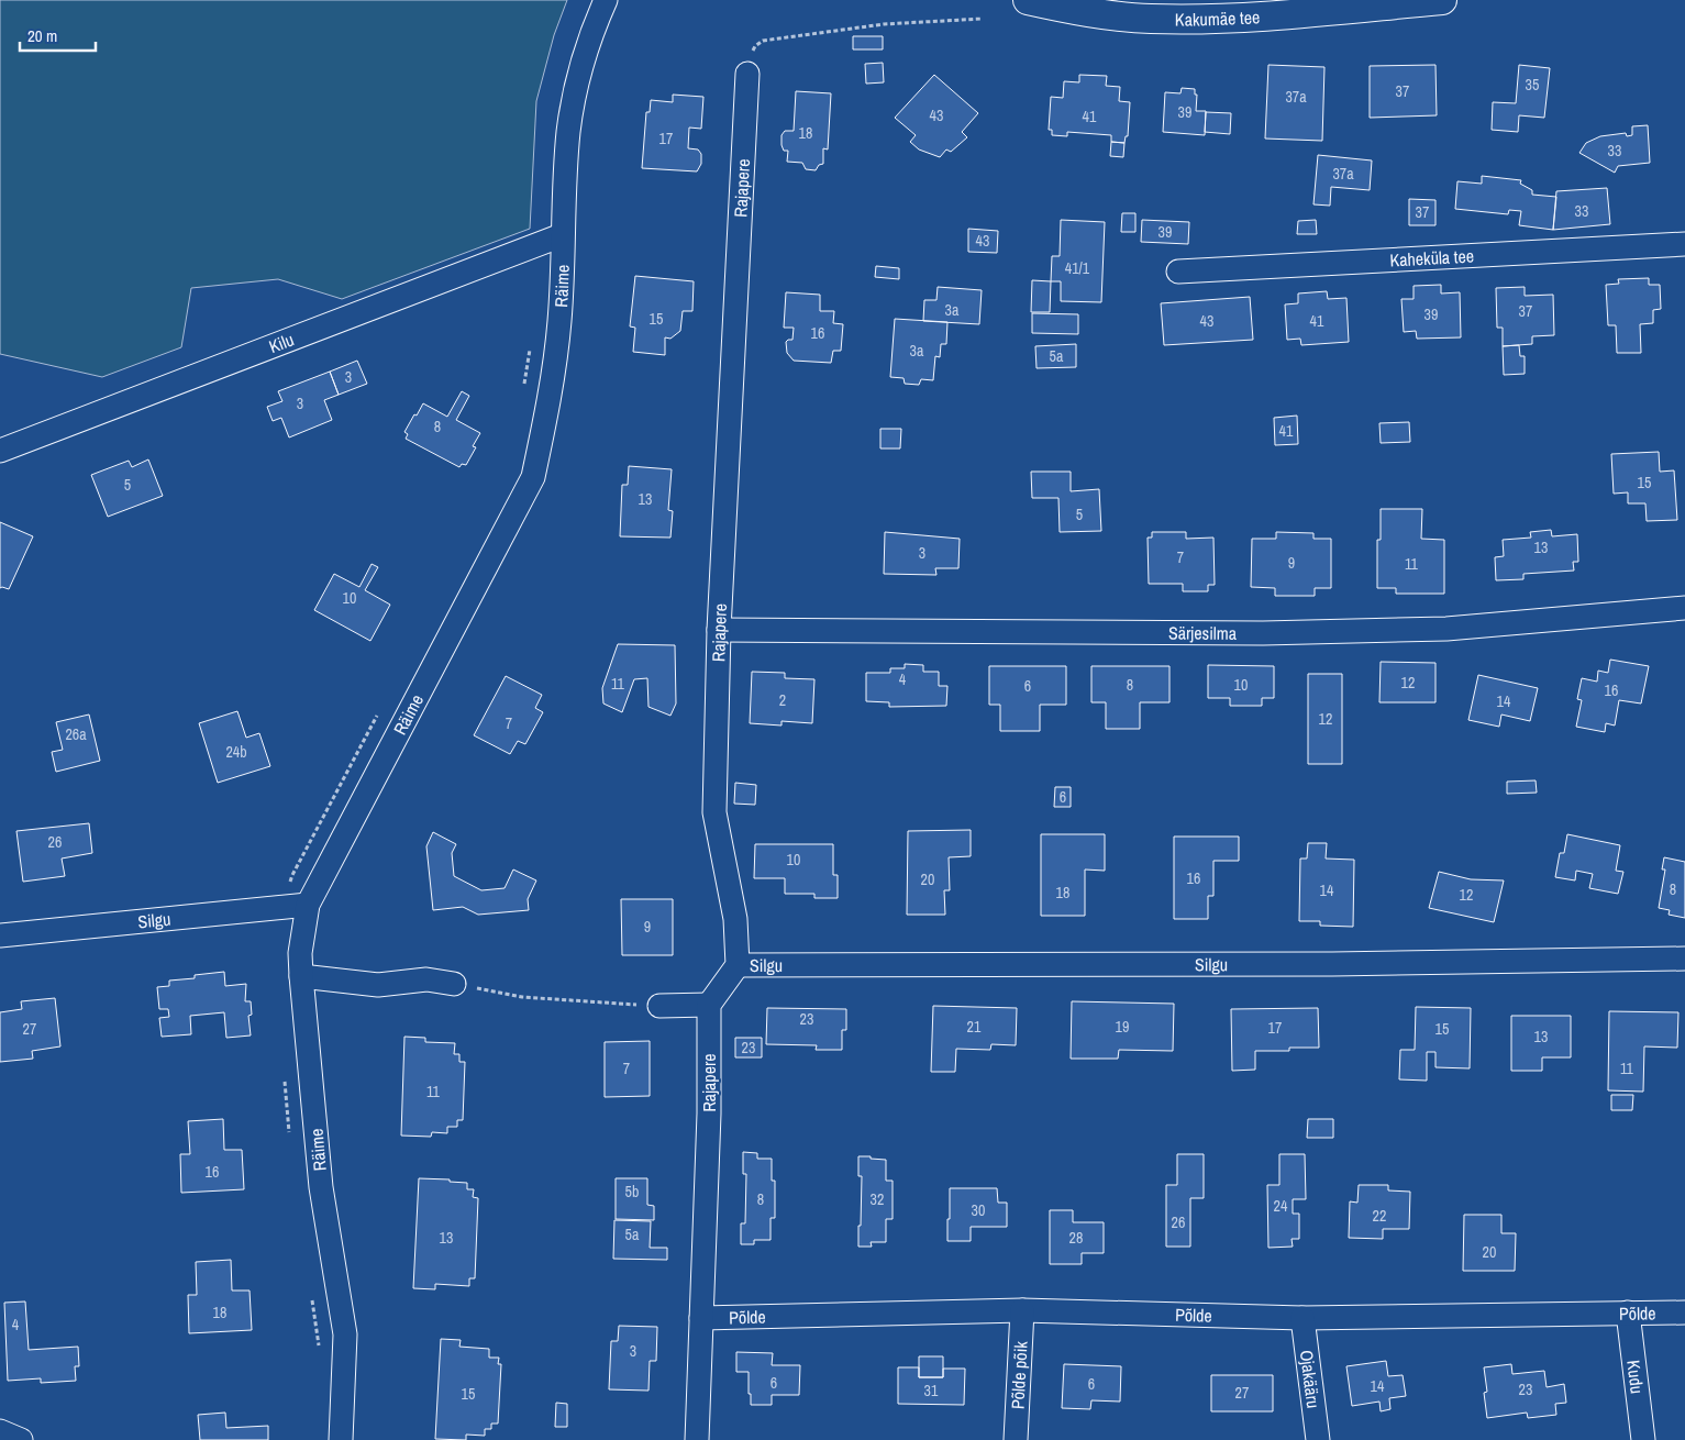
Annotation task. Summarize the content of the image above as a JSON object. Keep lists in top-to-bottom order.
{
  "streets": {
    "street": [
      "Kakumäe tee",
      "Rajapere",
      "Kaheküla tee",
      "Räime",
      "Kilu",
      "Särjesilma",
      "Silgu",
      "Põlde",
      "Põlde põik",
      "Kudu",
      "Ojakääru"
    ]
  },
  "crossings": [
    ["Rajapere", "Särjesilma"],
    ["Rajapere", "Silgu"],
    ["Rajapere", "Põlde"],
    ["Räime", "Kilu"],
    ["Räime", "Silgu"],
    ["Põlde", "Põlde põik"],
    ["Põlde", "Kudu"],
    ["Põlde", "Ojakääru"]
  ],
  "house_numbers": [
    "35",
    "37",
    "37a",
    "39",
    "43",
    "41",
    "18",
    "17",
    "33",
    "37a",
    "33",
    "37",
    "39",
    "43",
    "41/1",
    "3a",
    "37",
    "39",
    "15",
    "43",
    "41",
    "16",
    "3a",
    "5a",
    "3",
    "3",
    "8",
    "41",
    "15",
    "5",
    "13",
    "5",
    "13",
    "3",
    "7",
    "9",
    "11",
    "10",
    "4",
    "12",
    "11",
    "8",
    "10",
    "6",
    "16",
    "2",
    "14",
    "12",
    "7",
    "26a",
    "24b",
    "6",
    "26",
    "10",
    "16",
    "20",
    "8",
    "14",
    "18",
    "12",
    "9",
    "23",
    "21",
    "19",
    "17",
    "27",
    "15",
    "13",
    "23",
    "7",
    "11",
    "11",
    "16",
    "5b",
    "8",
    "32",
    "24",
    "30",
    "22",
    "26",
    "5a",
    "13",
    "28",
    "20",
    "18",
    "4",
    "3",
    "6",
    "6",
    "14",
    "23",
    "31",
    "27",
    "15"
  ],
  "scale_bar": "20 m"
}
